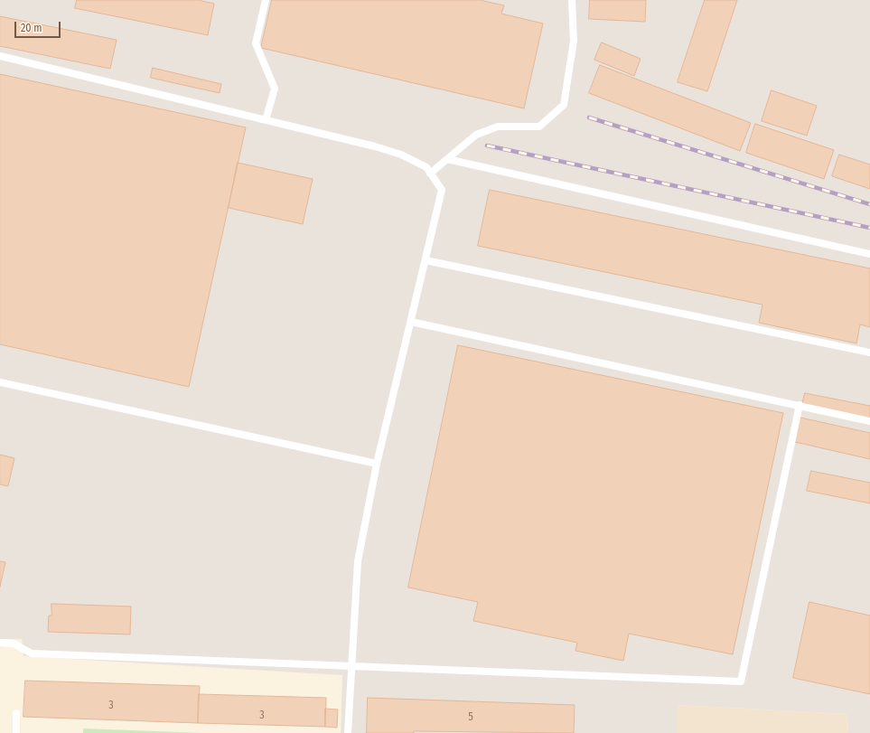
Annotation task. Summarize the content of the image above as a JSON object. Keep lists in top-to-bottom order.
{
  "house_numbers": ["3", "3", "5"],
  "scale_bar": "20 m"
}
